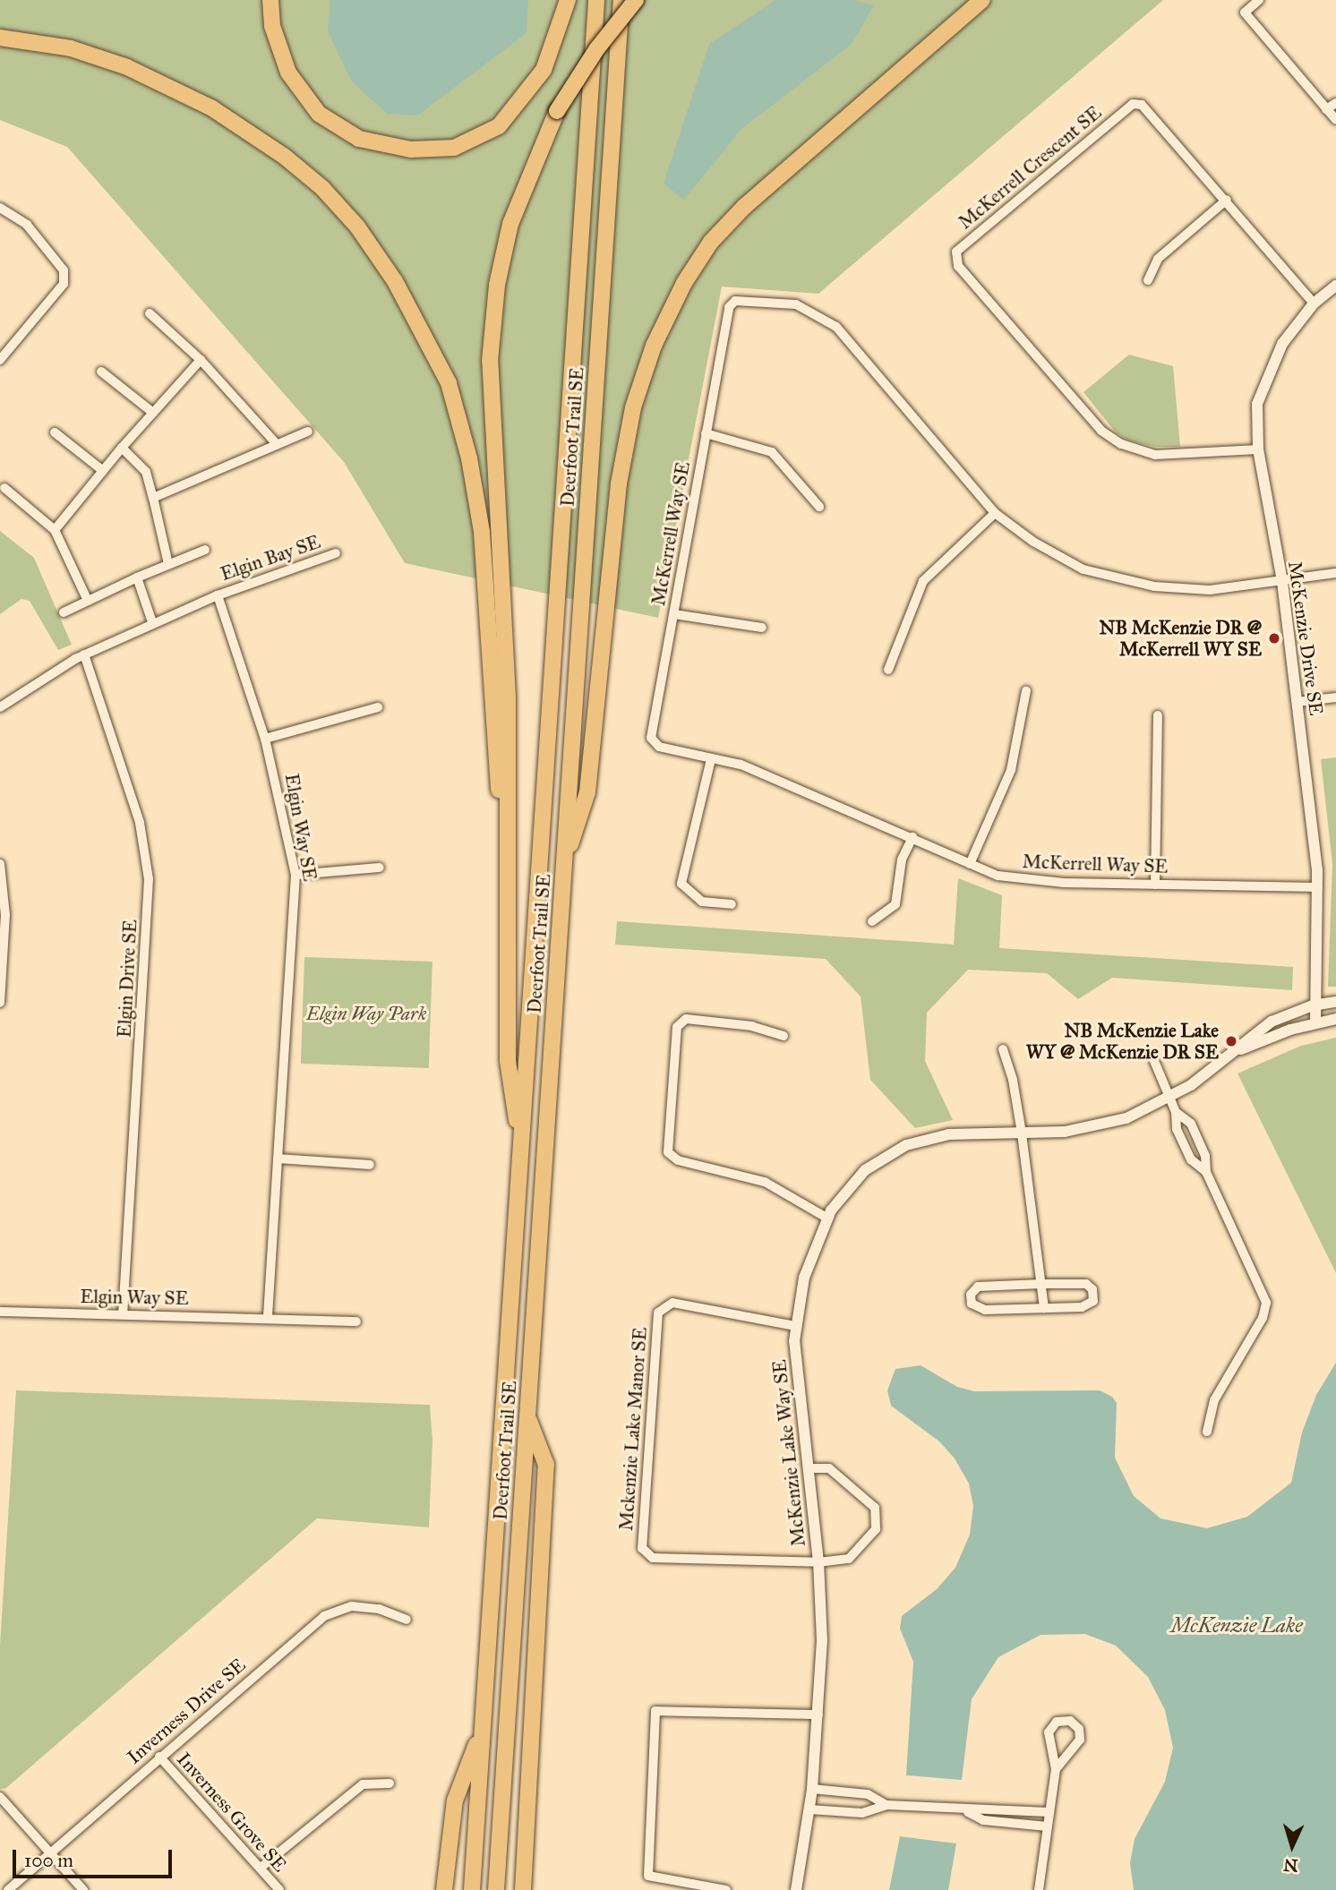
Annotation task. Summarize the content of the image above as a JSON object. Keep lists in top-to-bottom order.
{
  "streets": {
    "highway": ["Deerfoot Trail SE"],
    "street": [
      "McKerrell Crescent SE",
      "McKerrell Way SE",
      "Elgin Bay SE",
      "McKenzie Drive SE",
      "Elgin Way SE",
      "Elgin Drive SE",
      "Mckenzie Lake Manor SE",
      "McKenzie Lake Way SE",
      "Inverness Drive SE",
      "Inverness Grove SE"
    ]
  },
  "crossings": [
    ["McKerrell Crescent SE", "McKenzie Drive SE"],
    ["McKerrell Way SE", "McKenzie Drive SE"],
    ["Elgin Bay SE", "Elgin Way SE"],
    ["McKenzie Drive SE", "McKenzie Lake Way SE"],
    ["Elgin Way SE", "Elgin Drive SE"],
    ["Mckenzie Lake Manor SE", "McKenzie Lake Way SE"],
    ["Inverness Drive SE", "Inverness Grove SE"]
  ],
  "water": ["McKenzie Lake"],
  "parks": ["Elgin Way Park"],
  "places": ["NB McKenzie DR @ McKerrell WY SE", "NB McKenzie Lake WY @ McKenzie DR SE"],
  "scale_bar": "100 m",
  "north": "bottom"
}
